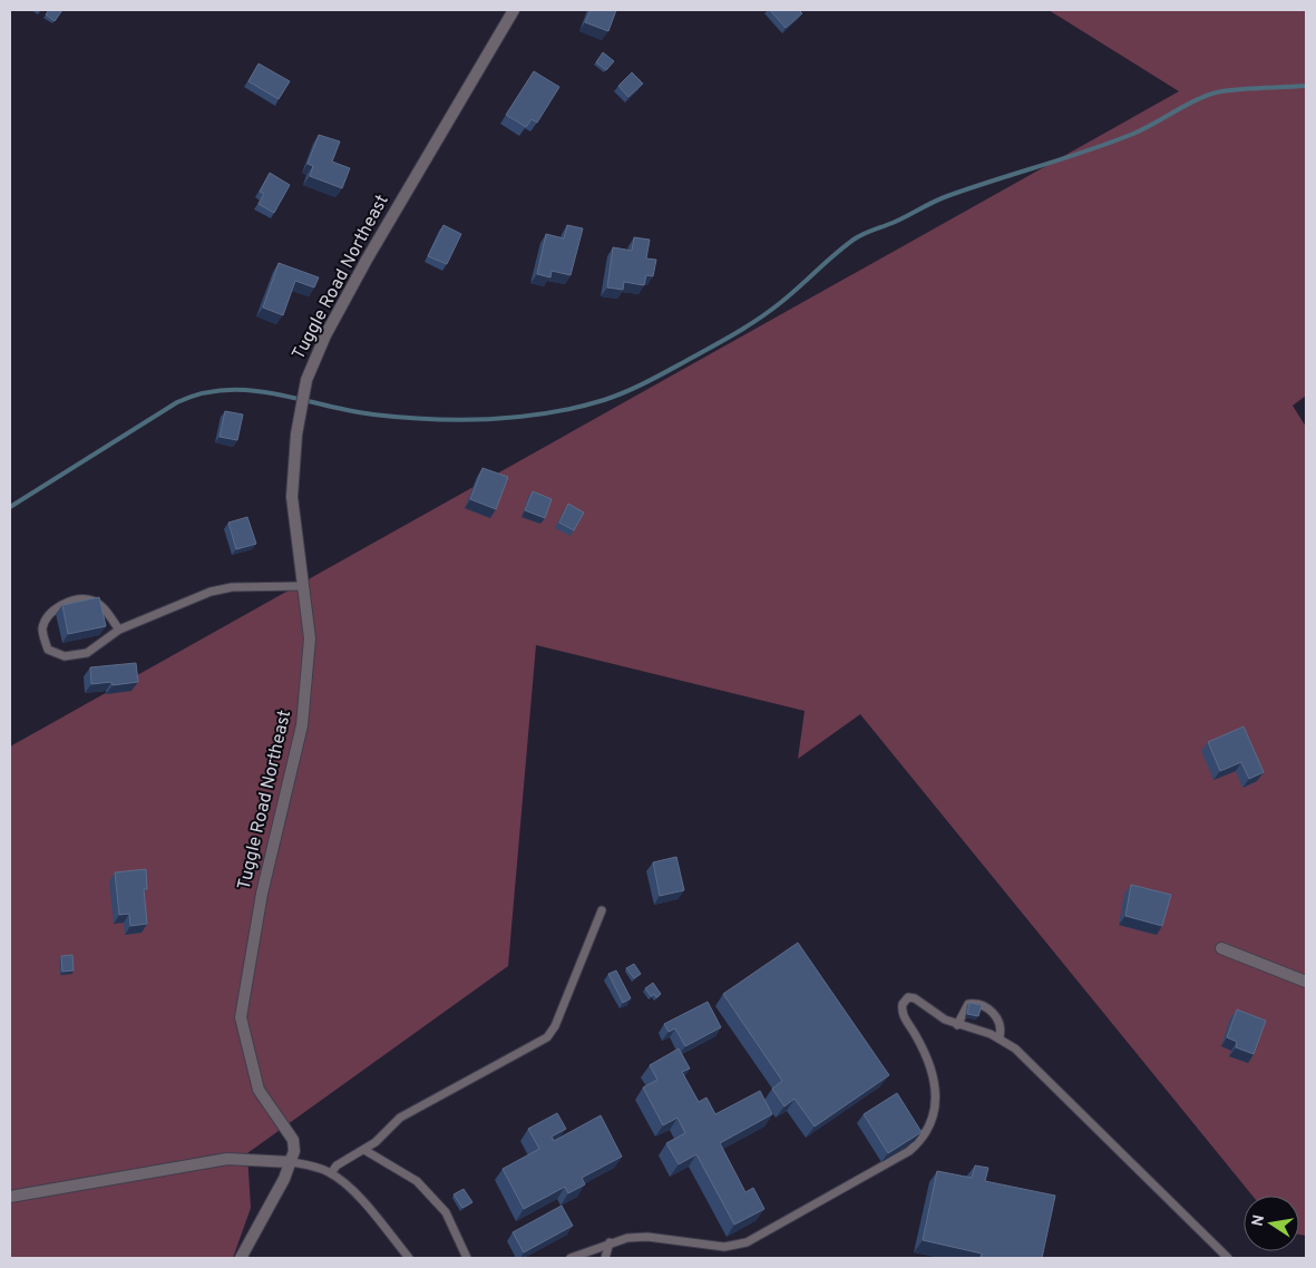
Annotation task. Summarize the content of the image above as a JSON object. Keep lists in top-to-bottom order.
{
  "streets": {
    "street": ["Tuggle Road Northeast"]
  },
  "north": "left"
}
